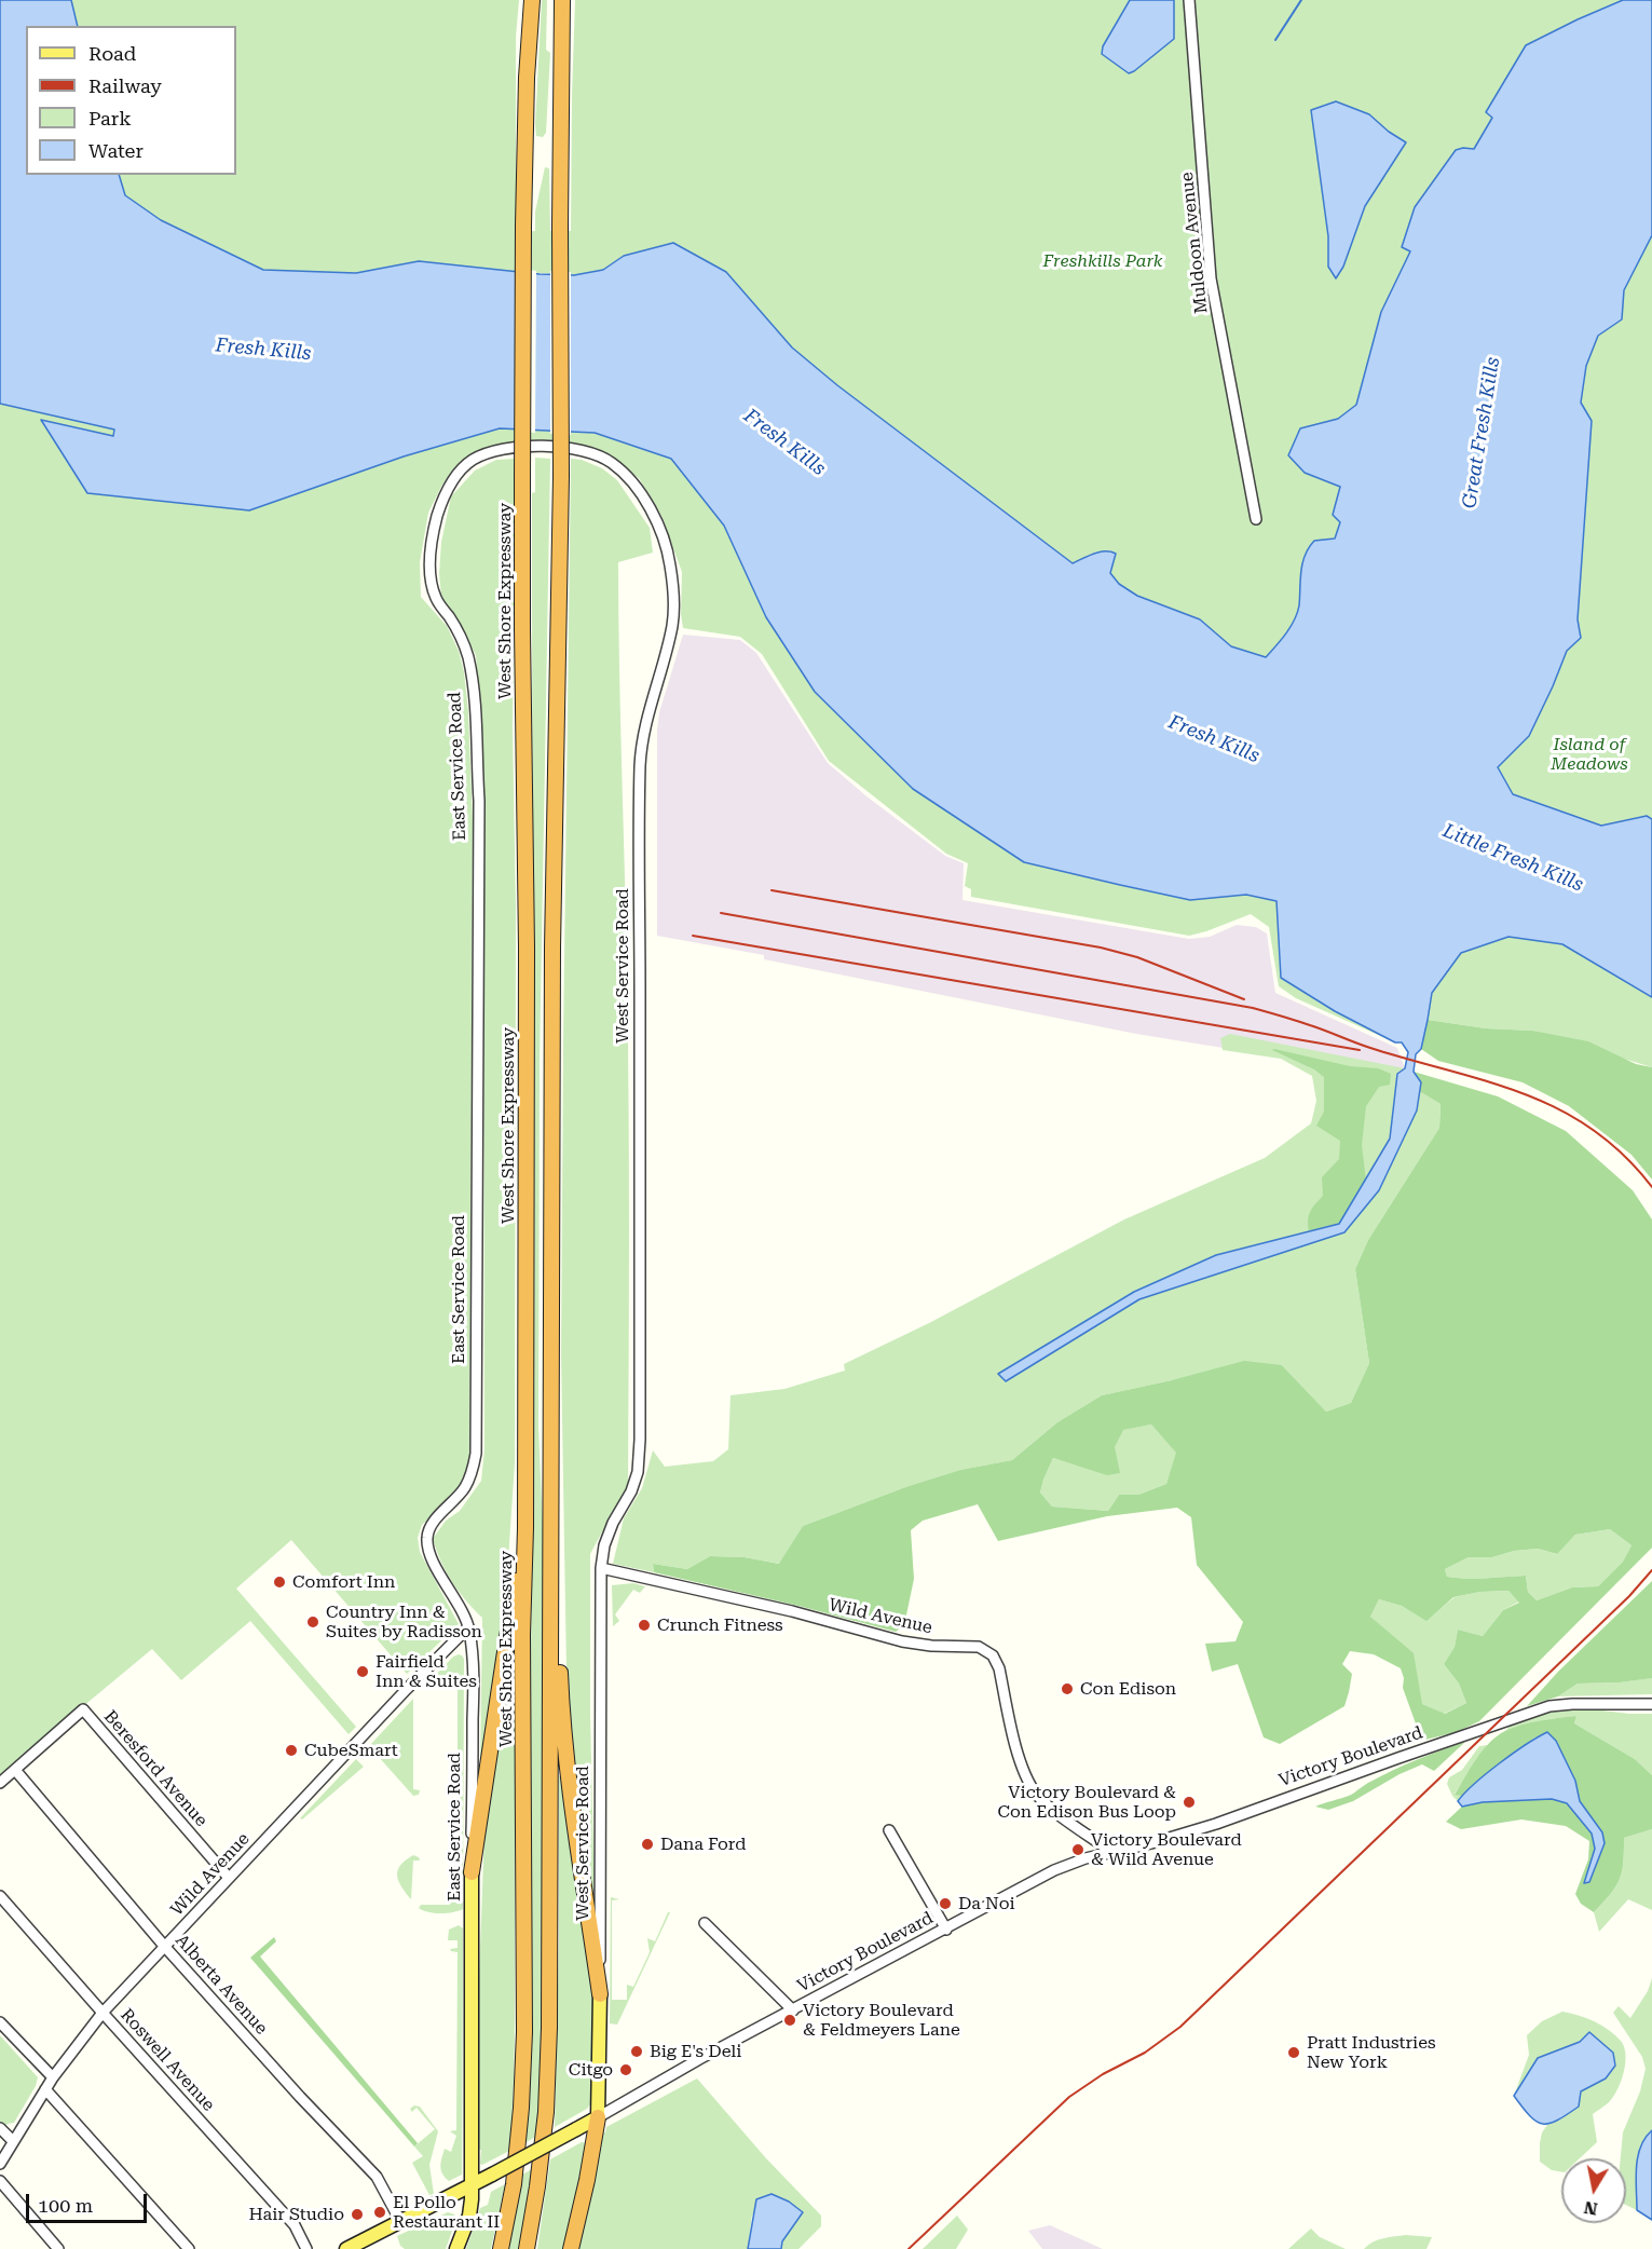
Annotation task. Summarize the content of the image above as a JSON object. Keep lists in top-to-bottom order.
{
  "streets": {
    "highway": ["West Shore Expressway"],
    "main road": ["East Service Road", "West Service Road", "Victory Boulevard"],
    "street": [
      "Muldoon Avenue",
      "Wild Avenue",
      "Beresford Avenue",
      "Alberta Avenue",
      "Roswell Avenue"
    ]
  },
  "crossings": [
    ["East Service Road", "West Service Road"],
    ["East Service Road", "Wild Avenue"],
    ["East Service Road", "Victory Boulevard"],
    ["West Service Road", "Wild Avenue"],
    ["West Service Road", "Victory Boulevard"],
    ["Wild Avenue", "Victory Boulevard"],
    ["Wild Avenue", "Beresford Avenue"],
    ["Wild Avenue", "Alberta Avenue"],
    ["Wild Avenue", "Roswell Avenue"],
    ["Victory Boulevard", "Alberta Avenue"],
    ["Beresford Avenue", "Alberta Avenue"]
  ],
  "water": ["Fresh Kills", "Great Fresh Kills", "Little Fresh Kills"],
  "parks": ["Freshkills Park", "Island of Meadows"],
  "places": [
    "Comfort Inn",
    "Country Inn & Suites by Radisson",
    "Crunch Fitness",
    "Fairfield Inn & Suites",
    "Con Edison",
    "CubeSmart",
    "Victory Boulevard & Con Edison Bus Loop",
    "Dana Ford",
    "Victory Boulevard & Wild Avenue",
    "Da Noi",
    "Victory Boulevard & Feldmeyers Lane",
    "Big E's Deli",
    "Pratt Industries New York",
    "Citgo",
    "El Pollo Restaurant II",
    "Hair Studio"
  ],
  "legend": [
    "Road",
    "Railway",
    "Park",
    "Water"
  ],
  "scale_bar": "100 m",
  "north": "bottom"
}
